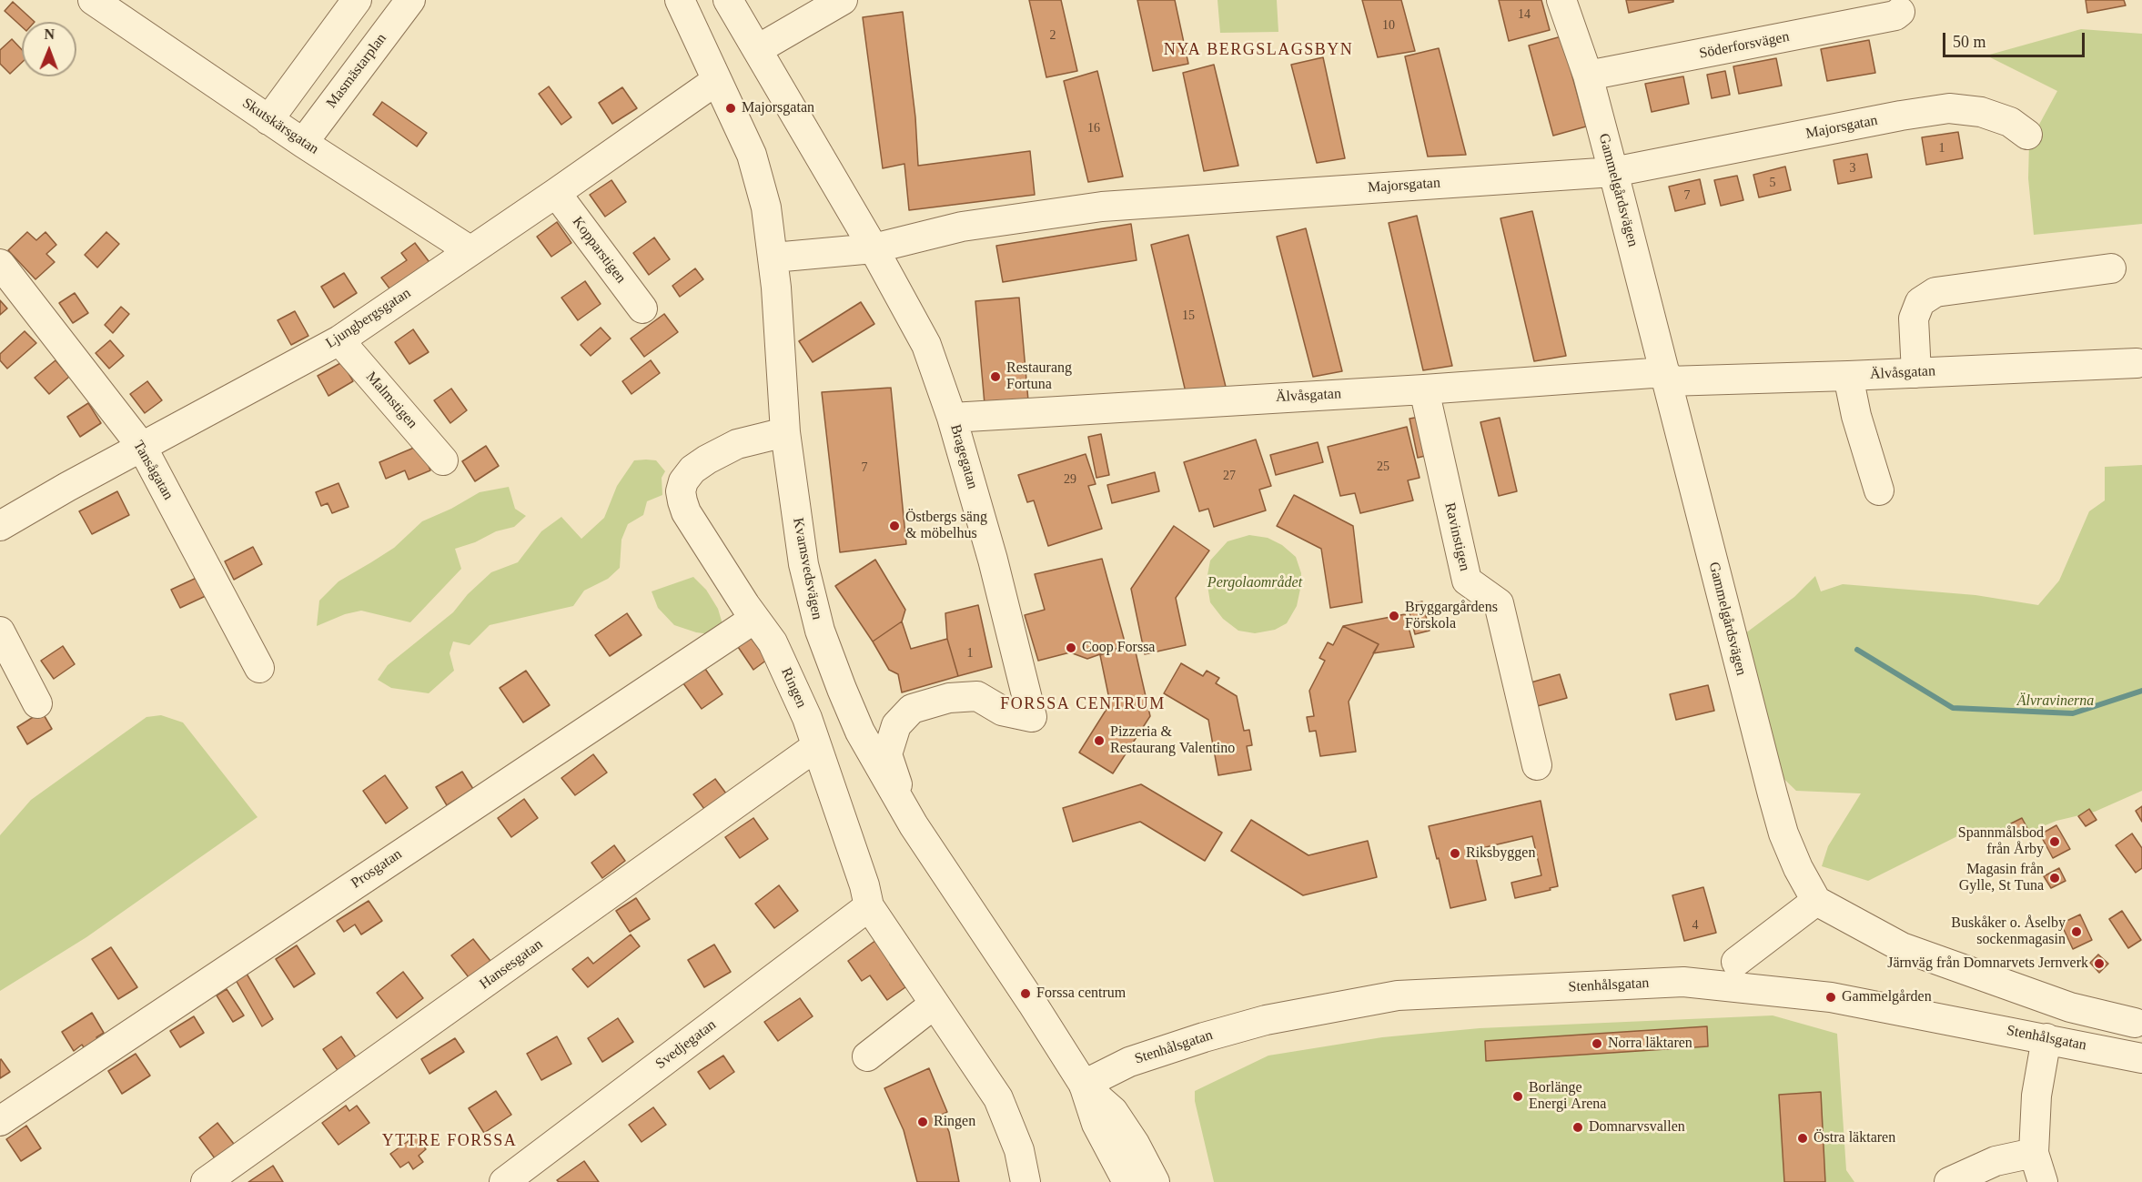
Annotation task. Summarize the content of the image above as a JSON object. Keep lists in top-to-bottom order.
{
  "streets": {
    "street": [
      "Söderforsvägen",
      "Masmästarplan",
      "Skutskärsgatan",
      "Majorsgatan",
      "Gammelgårdsvägen",
      "Kopparstigen",
      "Ljungbergsgatan",
      "Älvåsgatan",
      "Malmstigen",
      "Bragegatan",
      "Tansågatan",
      "Ravinstigen",
      "Kvarnsvedsvägen",
      "Ringen",
      "Prosgatan",
      "Hansesgatan",
      "Stenhålsgatan",
      "Svedjegatan"
    ]
  },
  "crossings": [
    ["Söderforsvägen", "Gammelgårdsvägen"],
    ["Masmästarplan", "Skutskärsgatan"],
    ["Skutskärsgatan", "Ljungbergsgatan"],
    ["Majorsgatan", "Gammelgårdsvägen"],
    ["Majorsgatan", "Bragegatan"],
    ["Majorsgatan", "Kvarnsvedsvägen"],
    ["Gammelgårdsvägen", "Älvåsgatan"],
    ["Kopparstigen", "Ljungbergsgatan"],
    ["Ljungbergsgatan", "Malmstigen"],
    ["Ljungbergsgatan", "Tansågatan"],
    ["Ljungbergsgatan", "Kvarnsvedsvägen"],
    ["Älvåsgatan", "Bragegatan"],
    ["Älvåsgatan", "Ravinstigen"],
    ["Bragegatan", "Kvarnsvedsvägen"],
    ["Kvarnsvedsvägen", "Ringen"],
    ["Kvarnsvedsvägen", "Stenhålsgatan"],
    ["Ringen", "Prosgatan"],
    ["Ringen", "Hansesgatan"],
    ["Ringen", "Svedjegatan"]
  ],
  "districts": ["NYA BERGSLAGSBYN", "FORSSA CENTRUM", "YTTRE FORSSA"],
  "parks": ["Pergolaområdet", "Älvravinerna"],
  "places": [
    "Majorsgatan",
    "Restaurang Fortuna",
    "Östbergs säng & möbelhus",
    "Bryggargårdens Förskola",
    "Coop Forssa",
    "Pizzeria & Restaurang Valentino",
    "Spannmålsbod från Årby",
    "Riksbyggen",
    "Magasin från Gylle, St Tuna",
    "Buskåker o. Åselby sockenmagasin",
    "Järnväg från Domnarvets Jernverk",
    "Forssa centrum",
    "Gammelgården",
    "Norra läktaren",
    "Borlänge Energi Arena",
    "Ringen",
    "Domnarvsvallen",
    "Östra läktaren"
  ],
  "house_numbers": [
    "14",
    "10",
    "2",
    "16",
    "1",
    "3",
    "5",
    "7",
    "15",
    "25",
    "7",
    "27",
    "29",
    "1",
    "4"
  ],
  "scale_bar": "50 m",
  "north": "top"
}
